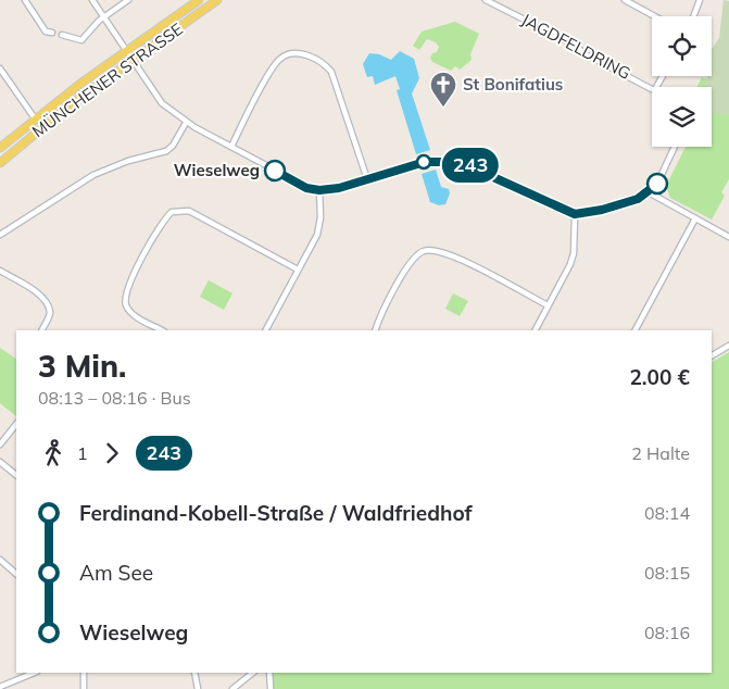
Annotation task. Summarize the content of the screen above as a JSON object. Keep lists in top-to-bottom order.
{
  "streets": {
    "main road": ["MÜNCHENER STRASSE"],
    "street": ["JAGDFELDRING"]
  },
  "places": {
    "church": ["St Bonifatius"],
    "other": ["Wieselweg"]
  },
  "lines": ["bus line 243"],
  "page": {
    "on_map": "243",
    "heading": ["3 Min.", "08:13 – 08:16 · Bus", "2.00 €"],
    "legs": ["1", "243", "2 Halte"],
    "list": [
      {
        "name": "Ferdinand-Kobell-Straße / Waldfriedhof",
        "value": "08:14"
      },
      {
        "name": "Am See",
        "value": "08:15"
      },
      {
        "name": "Wieselweg",
        "value": "08:16"
      }
    ]
  }
}
